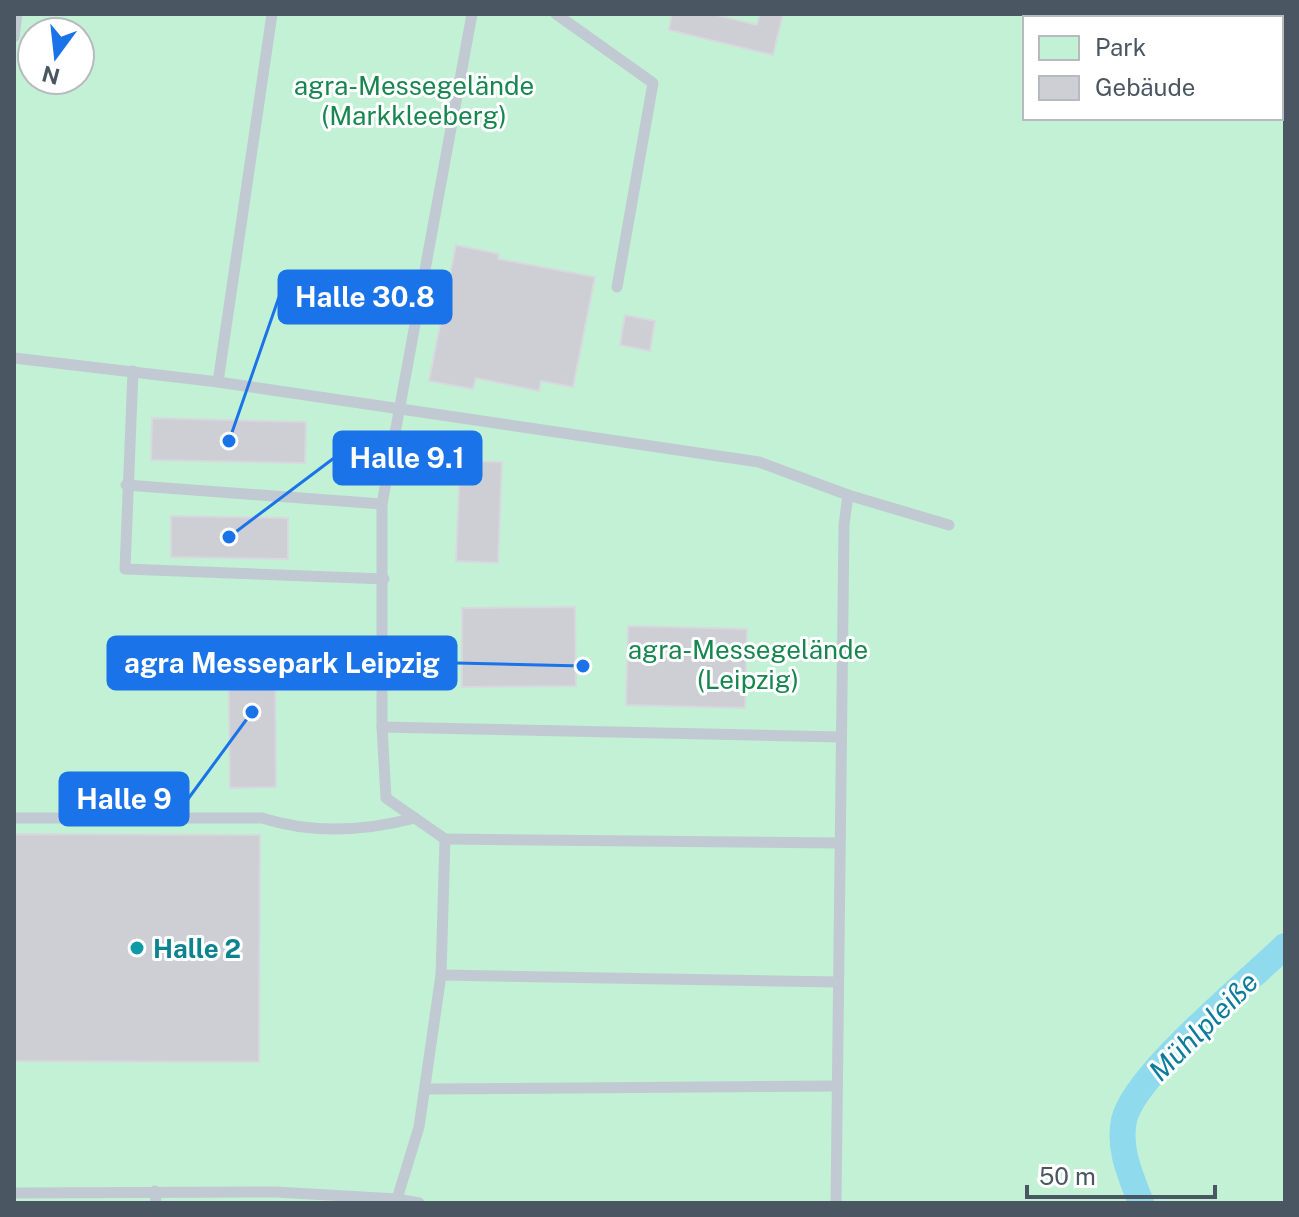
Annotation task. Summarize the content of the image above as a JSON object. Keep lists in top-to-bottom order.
{
  "water": ["Mühlpleiße"],
  "parks": ["agra-Messegelände (Markkleeberg)", "agra-Messegelände (Leipzig)"],
  "places": [
    "Halle 30.8",
    "Halle 9.1",
    "agra Messepark Leipzig",
    "Halle 9",
    "Halle 2"
  ],
  "legend": ["Park", "Gebäude"],
  "scale_bar": "50 m",
  "north": "bottom"
}
